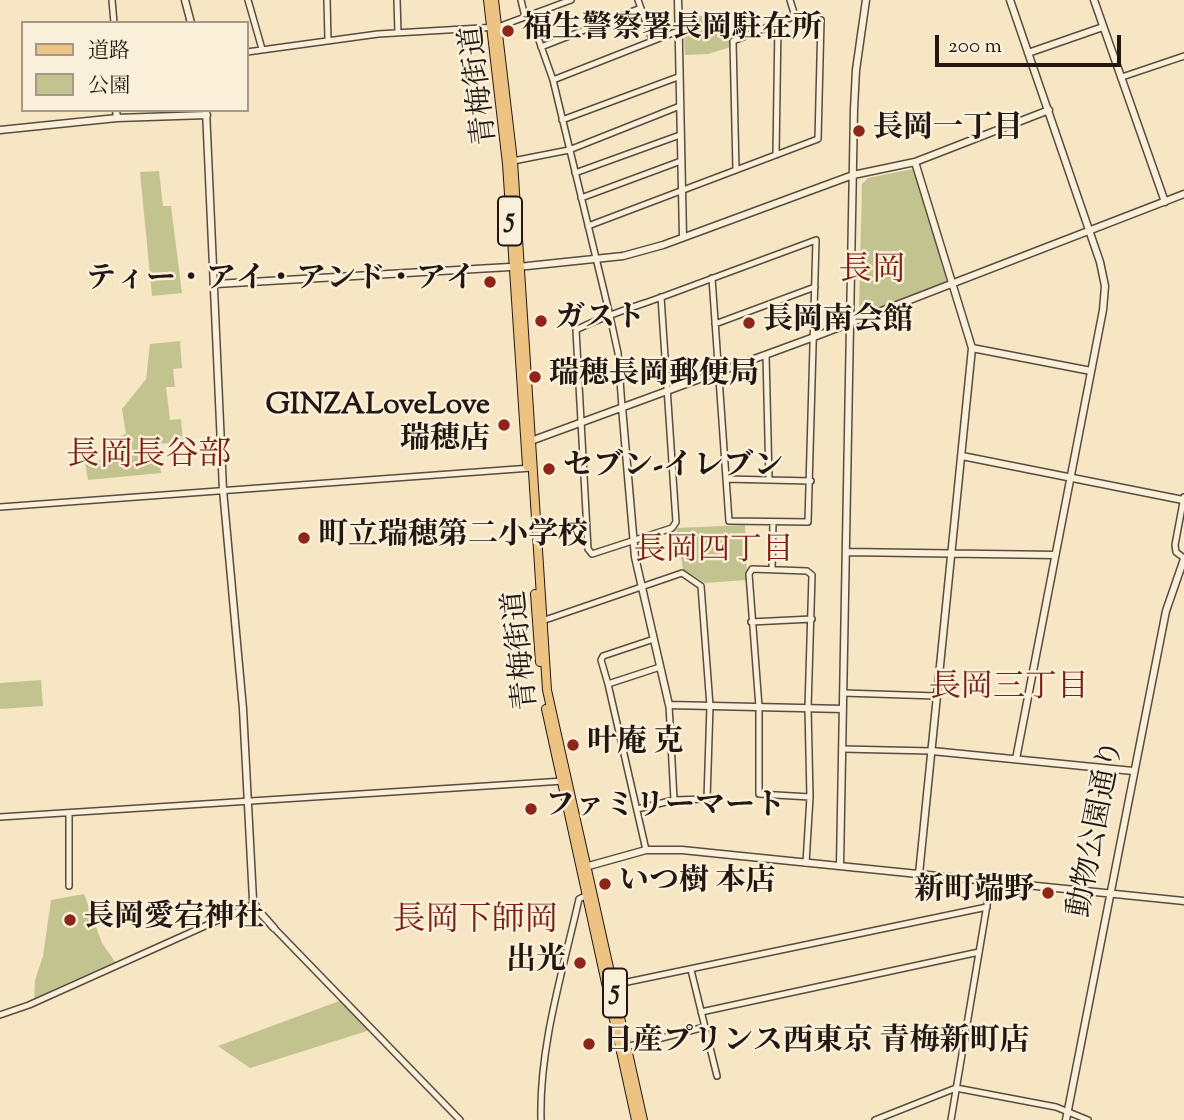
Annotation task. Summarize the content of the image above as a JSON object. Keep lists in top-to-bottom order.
{
  "streets": {
    "main road": ["青梅街道", "5"],
    "street": ["動物公園通り"]
  },
  "districts": [
    "長岡",
    "長岡長谷部",
    "長岡四丁目",
    "長岡三丁目",
    "長岡下師岡"
  ],
  "places": [
    "福生警察署長岡駐在所",
    "長岡一丁目",
    "ティー・アイ・アンド・アイ",
    "ガスト",
    "長岡南会館",
    "瑞穂長岡郵便局",
    "GINZALoveLove 瑞穂店",
    "セブン-イレブン",
    "町立瑞穂第二小学校",
    "叶庵 克",
    "ファミリーマート",
    "いつ樹 本店",
    "新町端野",
    "長岡愛宕神社",
    "出光",
    "日産プリンス西東京 青梅新町店"
  ],
  "legend": ["道路", "公園"],
  "scale_bar": "200 m"
}
